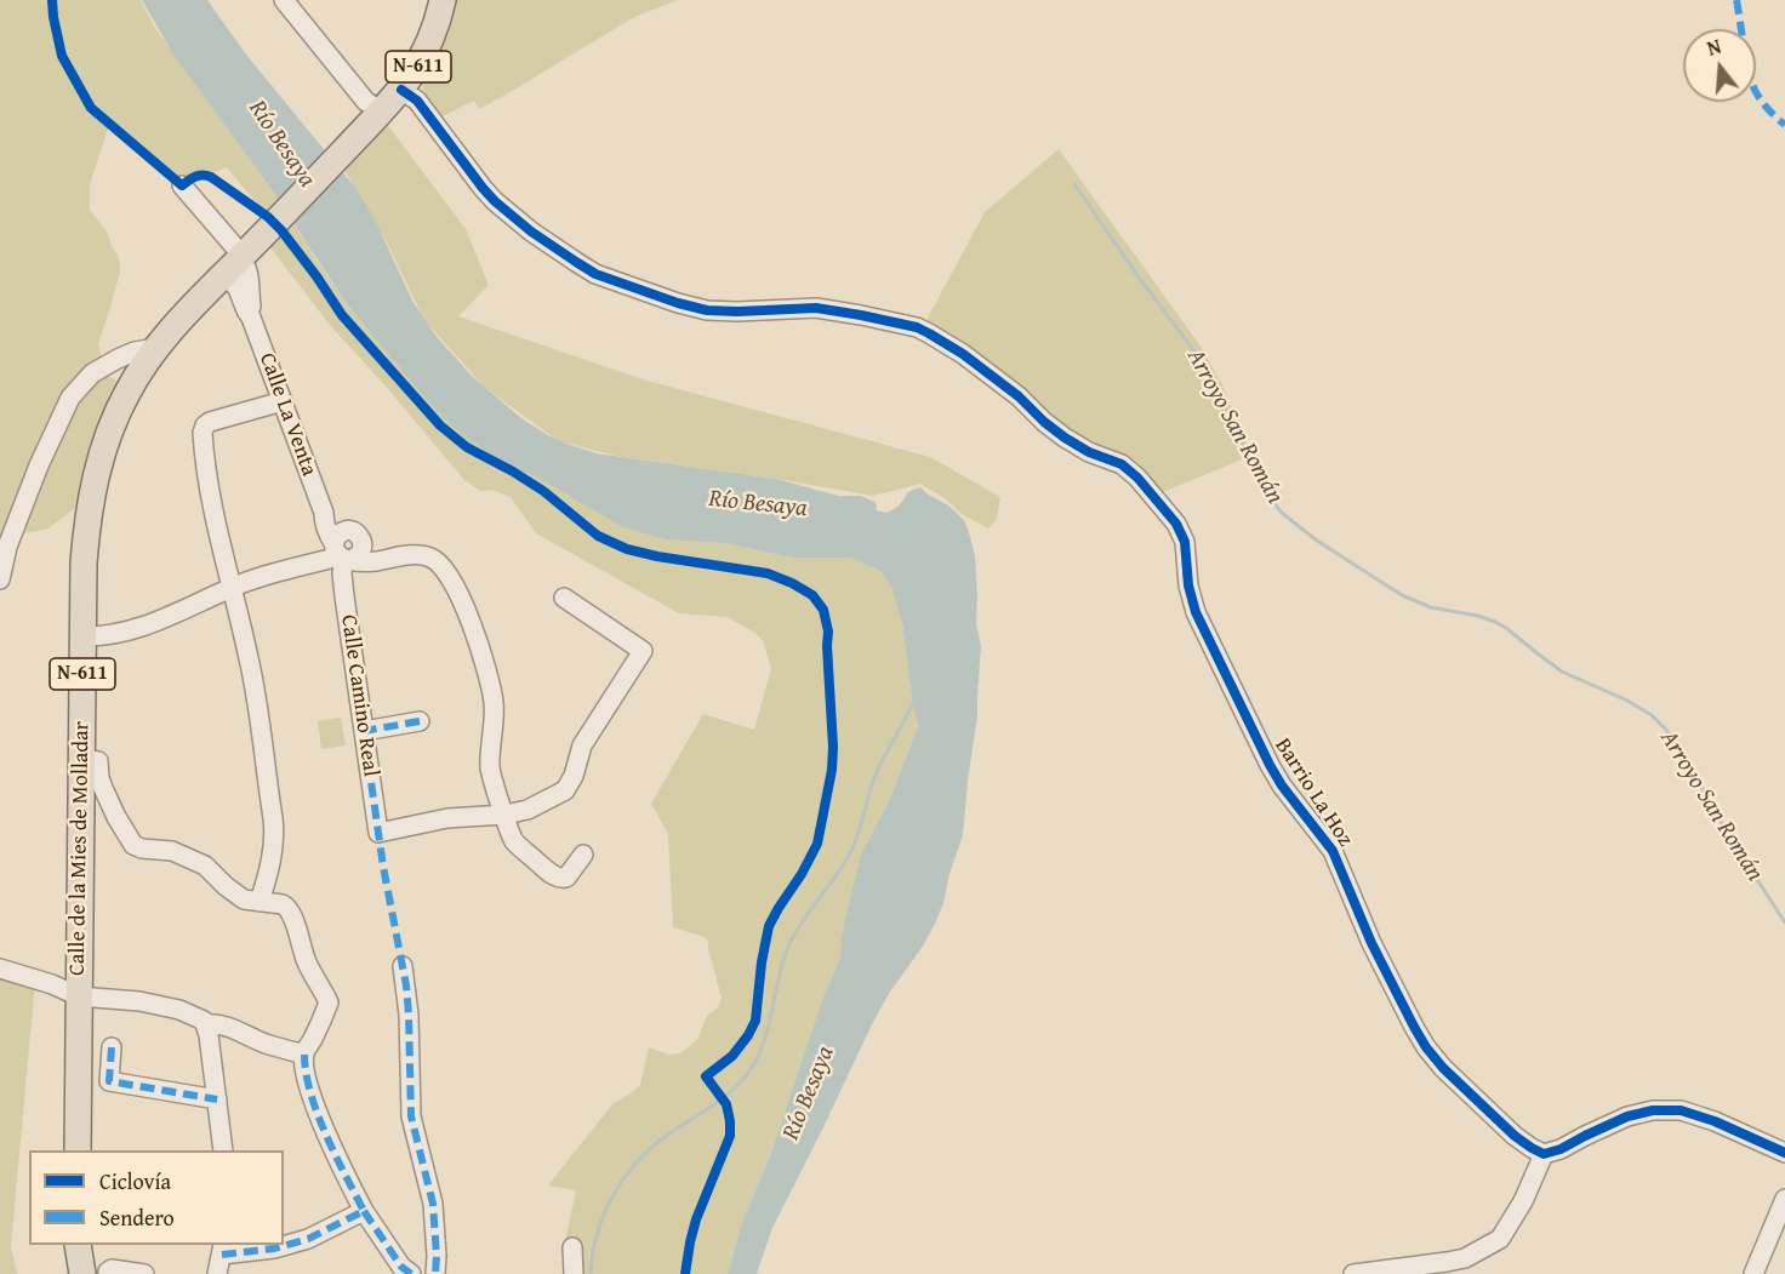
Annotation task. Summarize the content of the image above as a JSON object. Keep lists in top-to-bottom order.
{
  "streets": {
    "highway": ["N-611", "Calle de la Mies de Molladar"],
    "street": ["Calle La Venta", "Calle Camino Real", "Barrio La Hoz"]
  },
  "crossings": [
    ["N-611", "Calle La Venta"],
    ["N-611", "Barrio La Hoz"],
    ["N-611", "Calle de la Mies de Molladar"],
    ["Calle La Venta", "Calle Camino Real"],
    ["Calle La Venta", "Calle de la Mies de Molladar"]
  ],
  "water": ["Río Besaya", "Arroyo San Román"],
  "legend": ["Ciclovía", "Sendero"],
  "north": "top"
}
